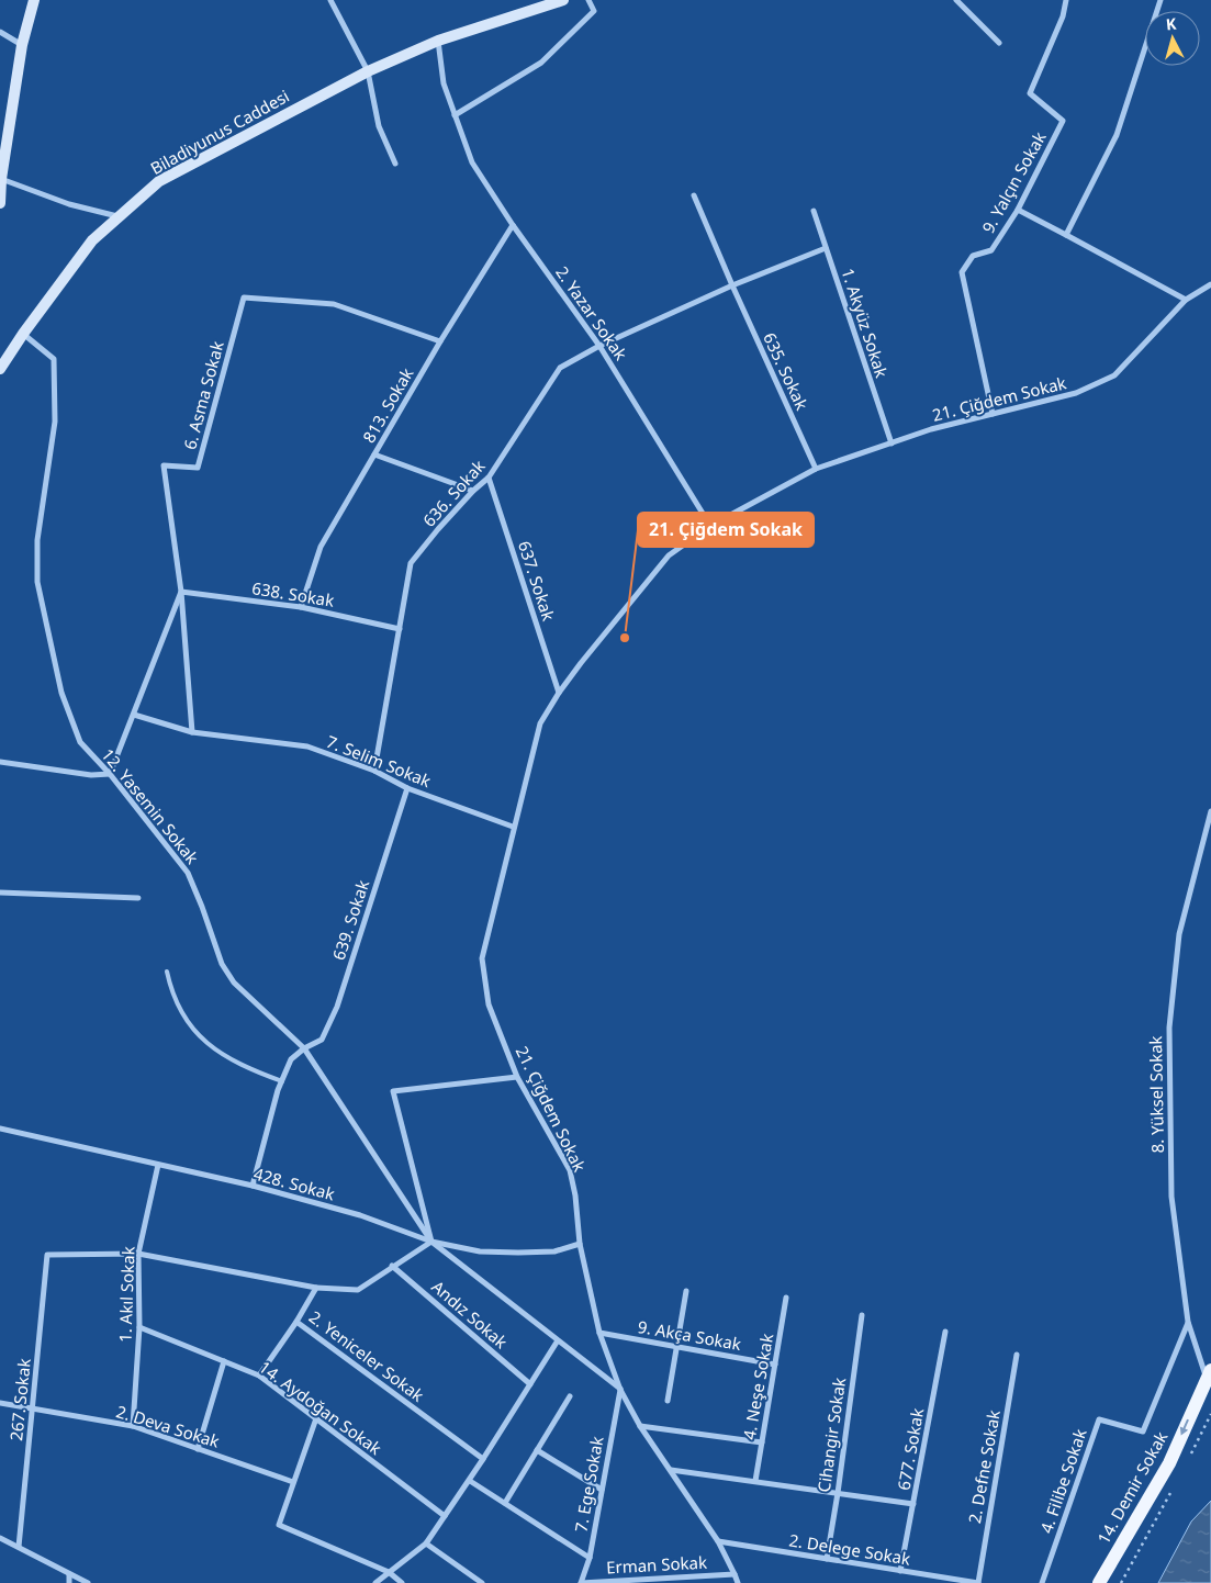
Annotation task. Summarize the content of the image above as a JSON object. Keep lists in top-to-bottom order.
{
  "streets": {
    "main road": ["14. Demir Sokak"],
    "street": [
      "Biladiyunus Caddesi",
      "9. Yalçın Sokak",
      "2. Yazar Sokak",
      "1. Akyüz Sokak",
      "635. Sokak",
      "6. Asma Sokak",
      "21. Çiğdem Sokak",
      "813. Sokak",
      "636. Sokak",
      "637. Sokak",
      "638. Sokak",
      "7. Selim Sokak",
      "12. Yasemin Sokak",
      "639. Sokak",
      "8. Yüksel Sokak",
      "428. Sokak",
      "1. Akıl Sokak",
      "Andız Sokak",
      "9. Akça Sokak",
      "2. Yeniceler Sokak",
      "4. Neşe Sokak",
      "267. Sokak",
      "14. Aydoğan Sokak",
      "2. Deva Sokak",
      "Cihangir Sokak",
      "677. Sokak",
      "2. Defne Sokak",
      "4. Filibe Sokak",
      "7. Ege Sokak",
      "2. Delege Sokak",
      "Erman Sokak"
    ]
  },
  "crossings": [
    ["Biladiyunus Caddesi", "2. Yazar Sokak"],
    ["Biladiyunus Caddesi", "12. Yasemin Sokak"],
    ["9. Yalçın Sokak", "21. Çiğdem Sokak"],
    ["2. Yazar Sokak", "21. Çiğdem Sokak"],
    ["2. Yazar Sokak", "813. Sokak"],
    ["2. Yazar Sokak", "636. Sokak"],
    ["1. Akyüz Sokak", "21. Çiğdem Sokak"],
    ["635. Sokak", "21. Çiğdem Sokak"],
    ["635. Sokak", "636. Sokak"],
    ["6. Asma Sokak", "813. Sokak"],
    ["6. Asma Sokak", "638. Sokak"],
    ["6. Asma Sokak", "7. Selim Sokak"],
    ["21. Çiğdem Sokak", "637. Sokak"],
    ["21. Çiğdem Sokak", "7. Selim Sokak"],
    ["21. Çiğdem Sokak", "428. Sokak"],
    ["21. Çiğdem Sokak", "9. Akça Sokak"],
    ["21. Çiğdem Sokak", "7. Ege Sokak"],
    ["21. Çiğdem Sokak", "2. Delege Sokak"],
    ["21. Çiğdem Sokak", "Erman Sokak"],
    ["813. Sokak", "638. Sokak"],
    ["636. Sokak", "637. Sokak"],
    ["636. Sokak", "638. Sokak"],
    ["636. Sokak", "7. Selim Sokak"],
    ["7. Selim Sokak", "639. Sokak"],
    ["12. Yasemin Sokak", "639. Sokak"],
    ["12. Yasemin Sokak", "428. Sokak"],
    ["639. Sokak", "428. Sokak"],
    ["8. Yüksel Sokak", "4. Filibe Sokak"],
    ["8. Yüksel Sokak", "14. Demir Sokak"],
    ["428. Sokak", "1. Akıl Sokak"],
    ["1. Akıl Sokak", "2. Yeniceler Sokak"],
    ["1. Akıl Sokak", "14. Aydoğan Sokak"],
    ["1. Akıl Sokak", "2. Deva Sokak"],
    ["9. Akça Sokak", "4. Neşe Sokak"],
    ["2. Yeniceler Sokak", "267. Sokak"],
    ["267. Sokak", "2. Deva Sokak"],
    ["Cihangir Sokak", "2. Delege Sokak"],
    ["677. Sokak", "2. Delege Sokak"],
    ["2. Defne Sokak", "2. Delege Sokak"],
    ["7. Ege Sokak", "Erman Sokak"]
  ],
  "one_way": ["14. Demir Sokak"],
  "places": ["21. Çiğdem Sokak"],
  "north": "top"
}
